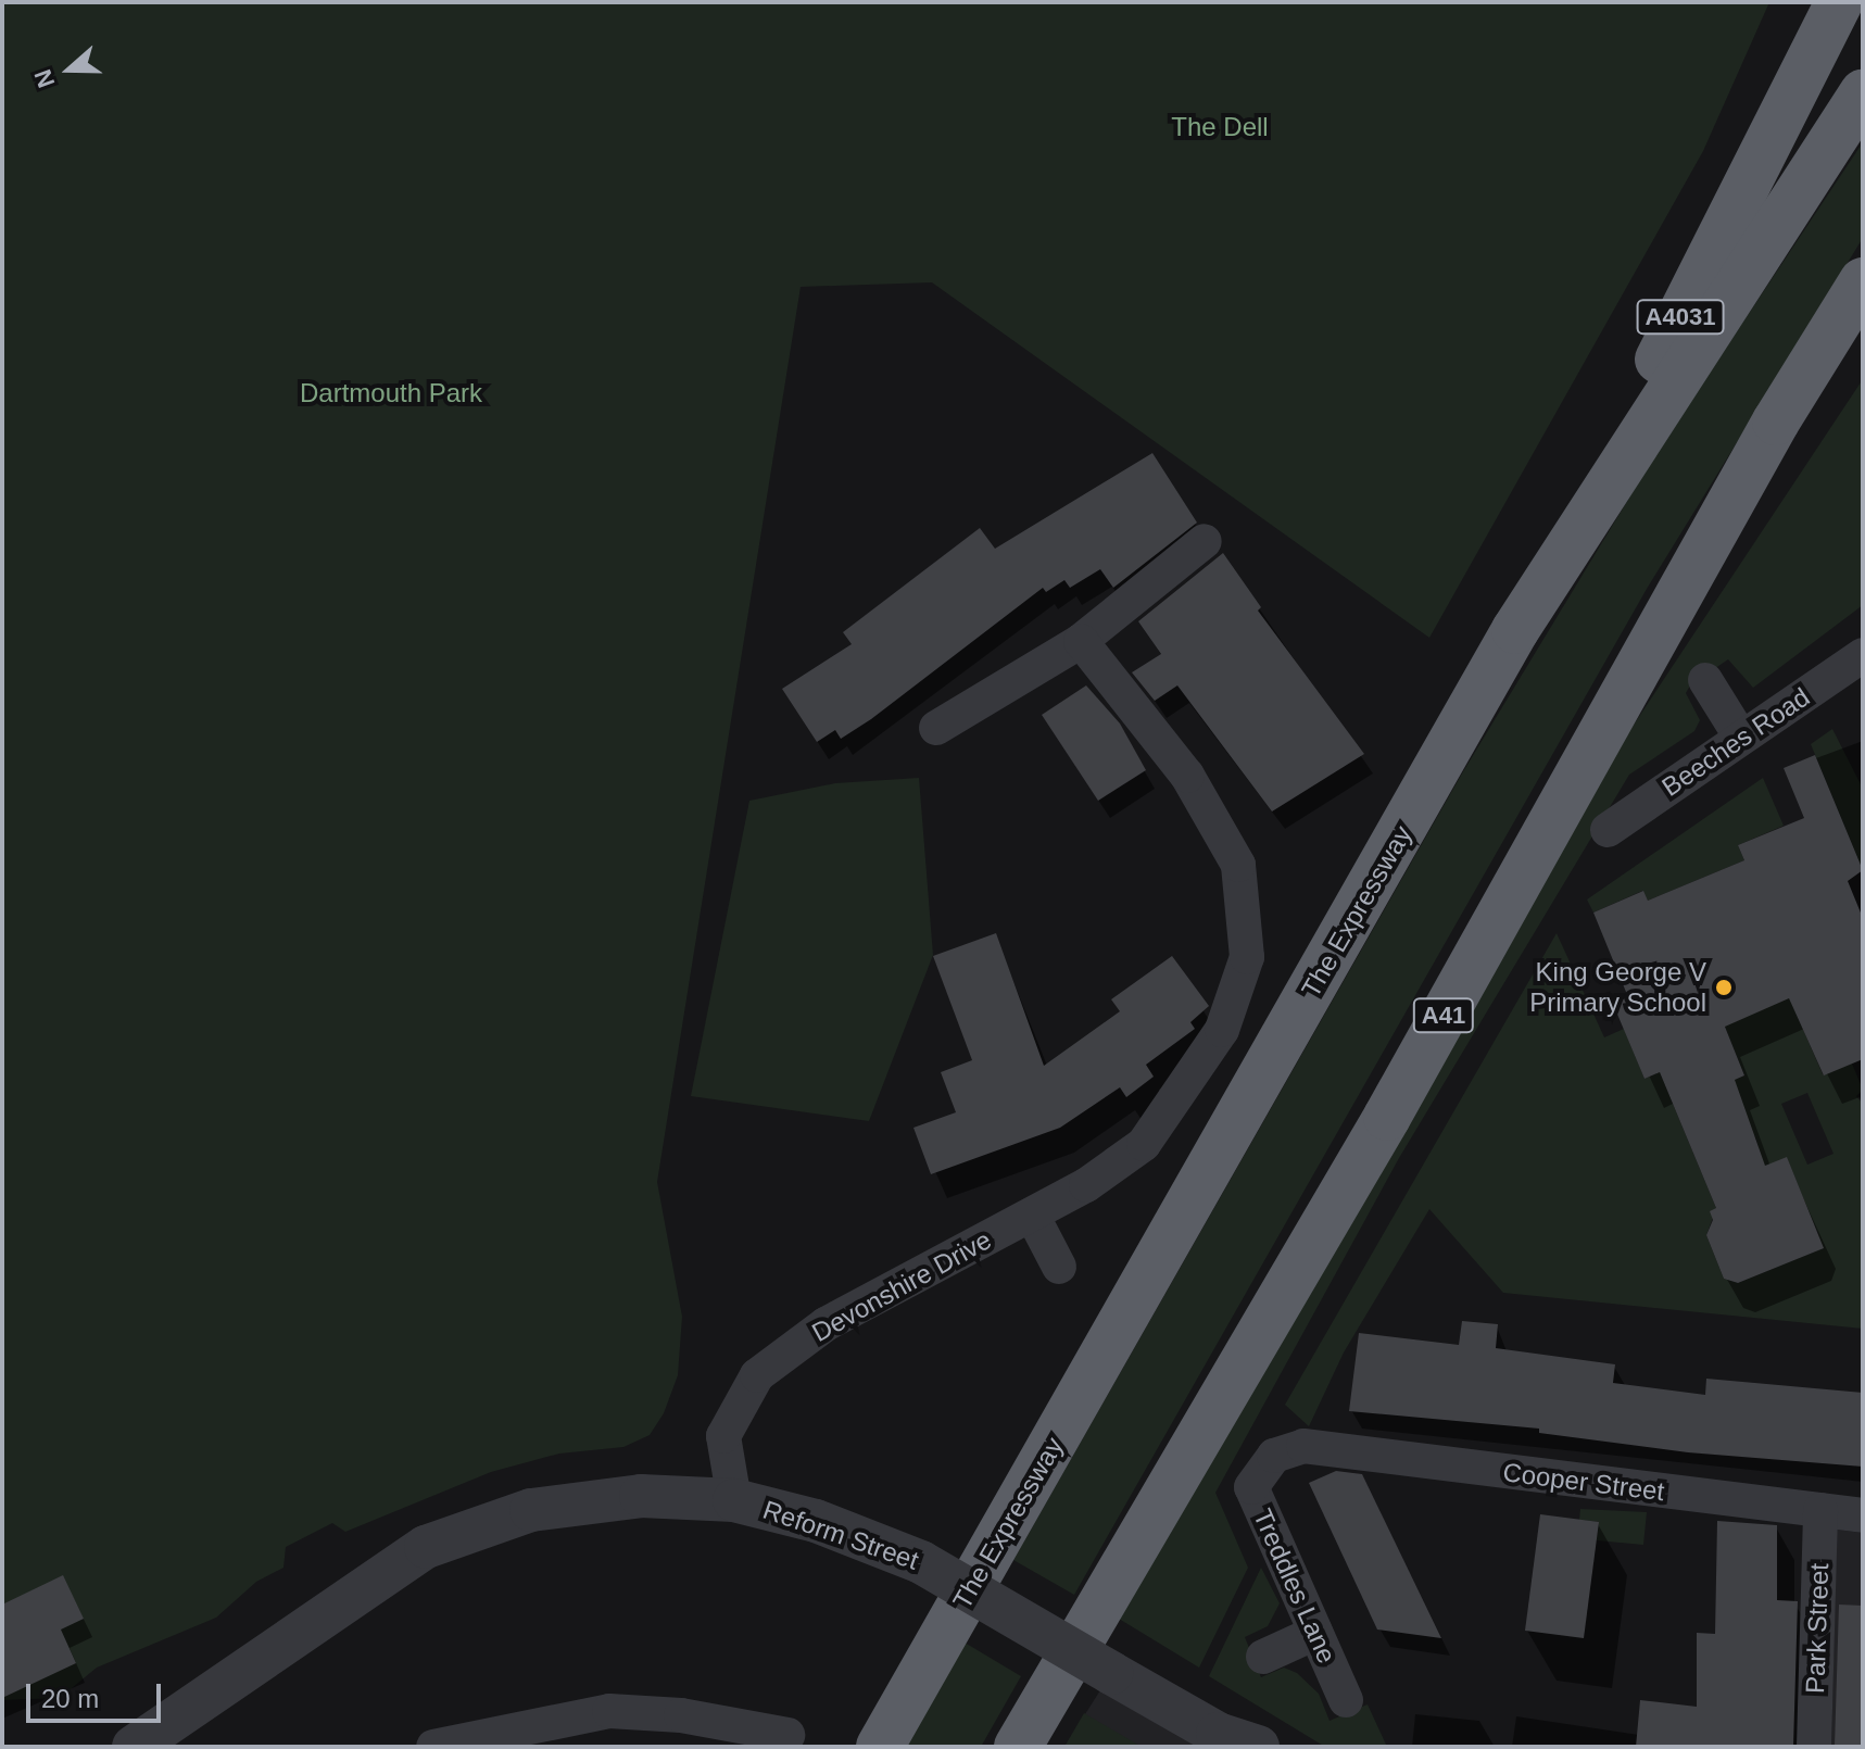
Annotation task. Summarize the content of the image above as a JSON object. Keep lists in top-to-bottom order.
{
  "streets": {
    "highway": ["A4031", "The Expressway", "A41"],
    "street": [
      "Beeches Road",
      "Devonshire Drive",
      "Cooper Street",
      "Reform Street",
      "Treddles Lane",
      "Park Street"
    ]
  },
  "crossings": [
    ["A4031", "The Expressway"],
    ["Devonshire Drive", "Reform Street"],
    ["Cooper Street", "Treddles Lane"],
    ["Cooper Street", "Park Street"]
  ],
  "parks": ["The Dell", "Dartmouth Park"],
  "places": ["King George V Primary School"],
  "scale_bar": "20 m",
  "north": "left"
}
